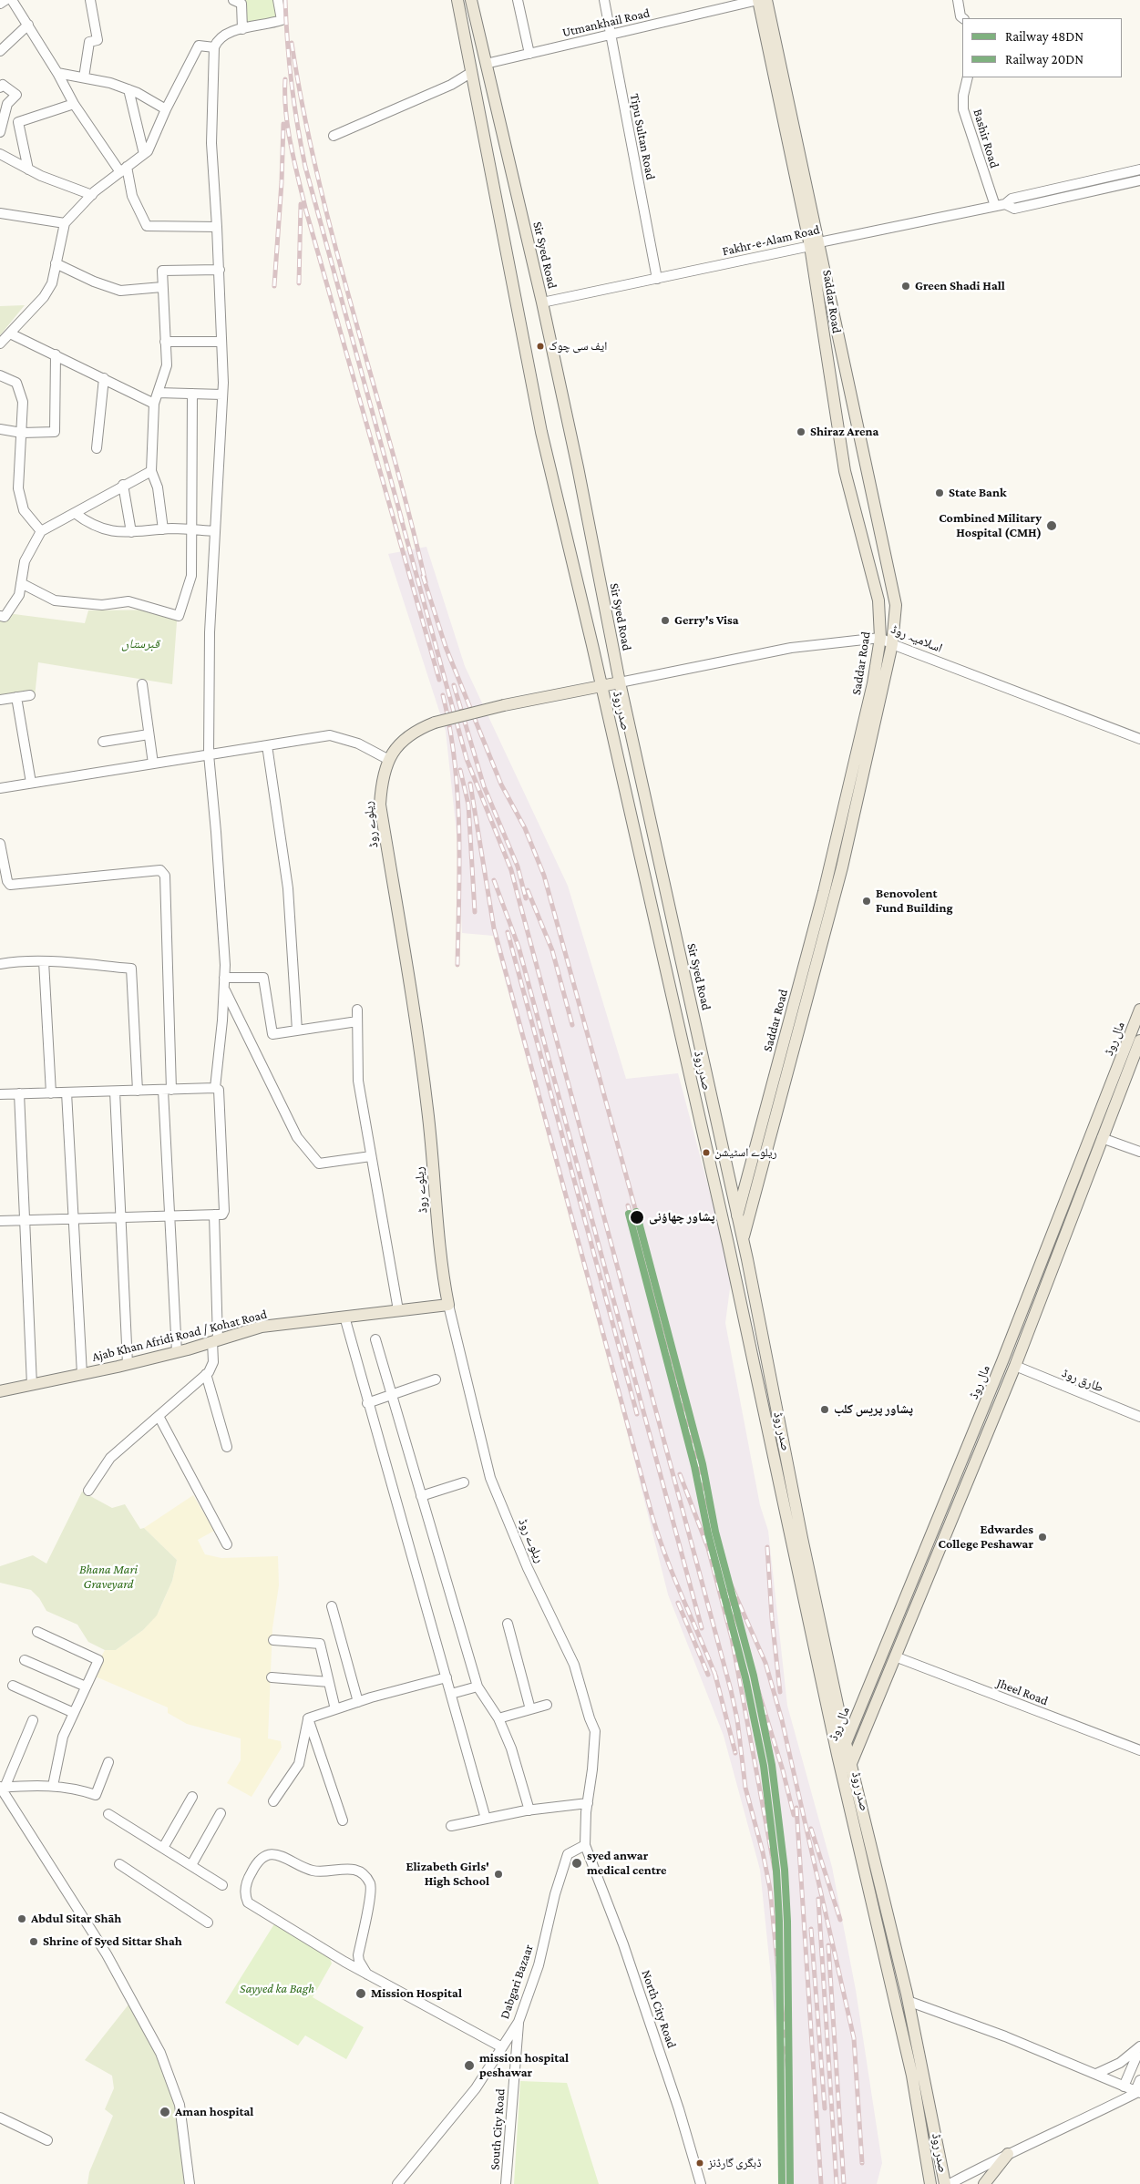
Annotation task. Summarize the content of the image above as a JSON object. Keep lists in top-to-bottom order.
{
  "streets": {
    "main road": [
      "Sir Syed Road",
      "Saddar Road",
      "صدر روڈ",
      "ریلوے روڈ",
      "مال روڈ",
      "Ajab Khan Afridi Road / Kohat Road"
    ],
    "street": [
      "Utmankhail Road",
      "Tipu Sultan Road",
      "Bashir Road",
      "Fakhr-e-Alam Road",
      "اسلامیہ روڈ",
      "طارق روڈ",
      "Jheel Road",
      "Dabgari Bazaar",
      "North City Road",
      "South City Road"
    ]
  },
  "crossings": [
    ["Utmankhail Road", "Tipu Sultan Road"],
    ["Utmankhail Road", "Sir Syed Road"],
    ["Utmankhail Road", "Saddar Road"],
    ["Tipu Sultan Road", "Fakhr-e-Alam Road"],
    ["Bashir Road", "Fakhr-e-Alam Road"],
    ["Fakhr-e-Alam Road", "Sir Syed Road"],
    ["Fakhr-e-Alam Road", "Saddar Road"],
    ["Sir Syed Road", "Saddar Road"],
    ["Sir Syed Road", "اسلامیہ روڈ"],
    ["Sir Syed Road", "صدر روڈ"],
    ["Sir Syed Road", "ریلوے روڈ"],
    ["Saddar Road", "اسلامیہ روڈ"],
    ["Saddar Road", "صدر روڈ"],
    ["اسلامیہ روڈ", "ریلوے روڈ"],
    ["صدر روڈ", "ریلوے روڈ"],
    ["صدر روڈ", "مال روڈ"],
    ["ریلوے روڈ", "Ajab Khan Afridi Road / Kohat Road"],
    ["ریلوے روڈ", "Dabgari Bazaar"],
    ["ریلوے روڈ", "North City Road"],
    ["مال روڈ", "طارق روڈ"],
    ["مال روڈ", "Jheel Road"],
    ["Dabgari Bazaar", "North City Road"],
    ["Dabgari Bazaar", "South City Road"]
  ],
  "parks": ["قبرستان", "Bhana Mari Graveyard", "Sayyed ka Bagh"],
  "places": [
    "Green Shadi Hall",
    "ایف سی چوک",
    "Shiraz Arena",
    "State Bank",
    "Combined Military Hospital (CMH)",
    "Gerry's Visa",
    "Benovolent Fund Building",
    "ریلوے اسٹیشن",
    "پشاور چھاؤنی",
    "پشاور پریس کلب",
    "Edwardes College Peshawar",
    "syed anwar medical centre",
    "Elizabeth Girls' High School",
    "Abdul Sitar Shāh",
    "Shrine of Syed Sittar Shah",
    "Mission Hospital",
    "mission hospital peshawar",
    "Aman hospital",
    "ڈبگری گارڈنز"
  ],
  "lines": ["rail line 48DN", "rail line 20DN"],
  "legend": ["Railway 48DN", "Railway 20DN"]
}
